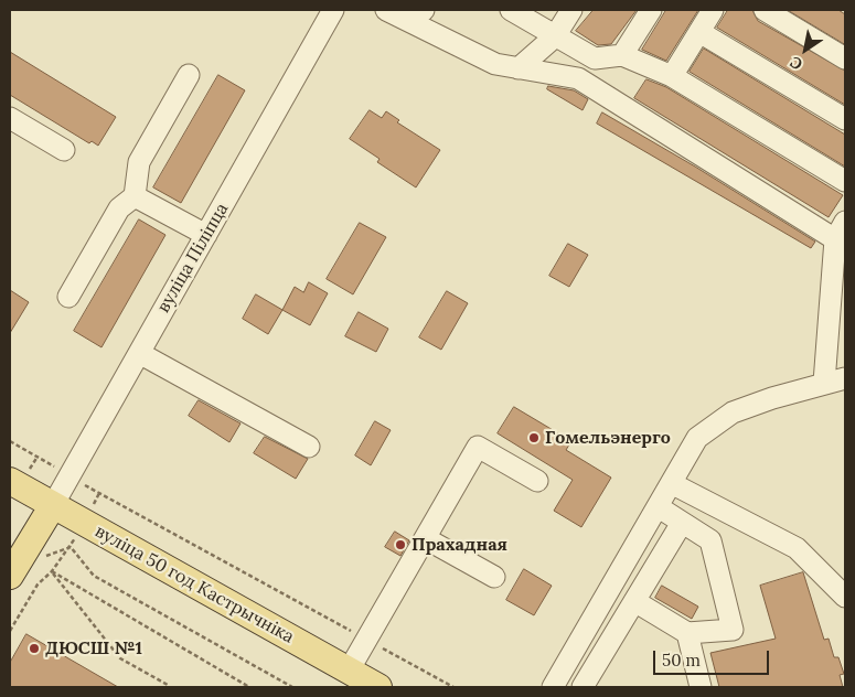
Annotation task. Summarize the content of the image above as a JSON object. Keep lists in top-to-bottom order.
{
  "streets": {
    "main road": ["вуліца 50 год Кастрычніка"],
    "street": ["вуліца Піліпца"]
  },
  "crossings": [
    ["вуліца Піліпца", "вуліца 50 год Кастрычніка"]
  ],
  "places": ["Гомельэнерго", "Прахадная", "ДЮСШ №1"],
  "scale_bar": "50 m",
  "north": "bottom left"
}
